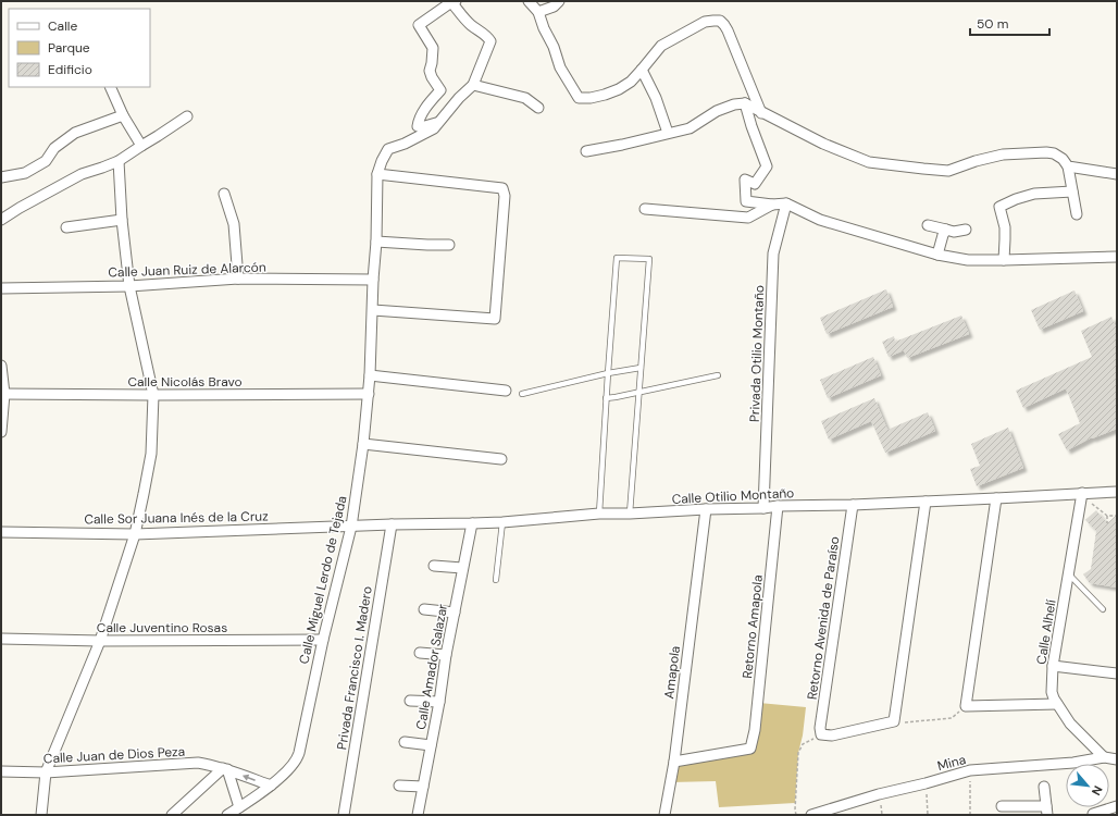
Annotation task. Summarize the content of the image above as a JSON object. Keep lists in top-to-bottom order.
{
  "streets": {
    "street": [
      "Calle Juan Ruiz de Alarcón",
      "Privada Otilio Montaño",
      "Calle Nicolás Bravo",
      "Calle Otilio Montaño",
      "Calle Sor Juana Inés de la Cruz",
      "Calle Miguel Lerdo de Tejada",
      "Retorno Avenida de Paraíso",
      "Retorno Amapola",
      "Calle Juventino Rosas",
      "Calle Alhelí",
      "Calle Amador Salazar",
      "Privada Francisco I. Madero",
      "Amapola",
      "Calle Juan de Dios Peza",
      "Mina"
    ]
  },
  "crossings": [
    ["Calle Juan Ruiz de Alarcón", "Calle Miguel Lerdo de Tejada"],
    ["Privada Otilio Montaño", "Calle Otilio Montaño"],
    ["Calle Nicolás Bravo", "Calle Miguel Lerdo de Tejada"],
    ["Calle Otilio Montaño", "Calle Sor Juana Inés de la Cruz"],
    ["Calle Otilio Montaño", "Calle Miguel Lerdo de Tejada"],
    ["Calle Otilio Montaño", "Retorno Avenida de Paraíso"],
    ["Calle Otilio Montaño", "Retorno Amapola"],
    ["Calle Otilio Montaño", "Calle Alhelí"],
    ["Calle Otilio Montaño", "Calle Amador Salazar"],
    ["Calle Otilio Montaño", "Privada Francisco I. Madero"],
    ["Calle Otilio Montaño", "Amapola"],
    ["Calle Sor Juana Inés de la Cruz", "Calle Miguel Lerdo de Tejada"],
    ["Calle Miguel Lerdo de Tejada", "Calle Juventino Rosas"],
    ["Calle Miguel Lerdo de Tejada", "Calle Juan de Dios Peza"],
    ["Retorno Amapola", "Amapola"],
    ["Calle Alhelí", "Mina"]
  ],
  "legend": ["Calle", "Parque", "Edificio"],
  "scale_bar": "50 m",
  "north": "bottom right"
}
